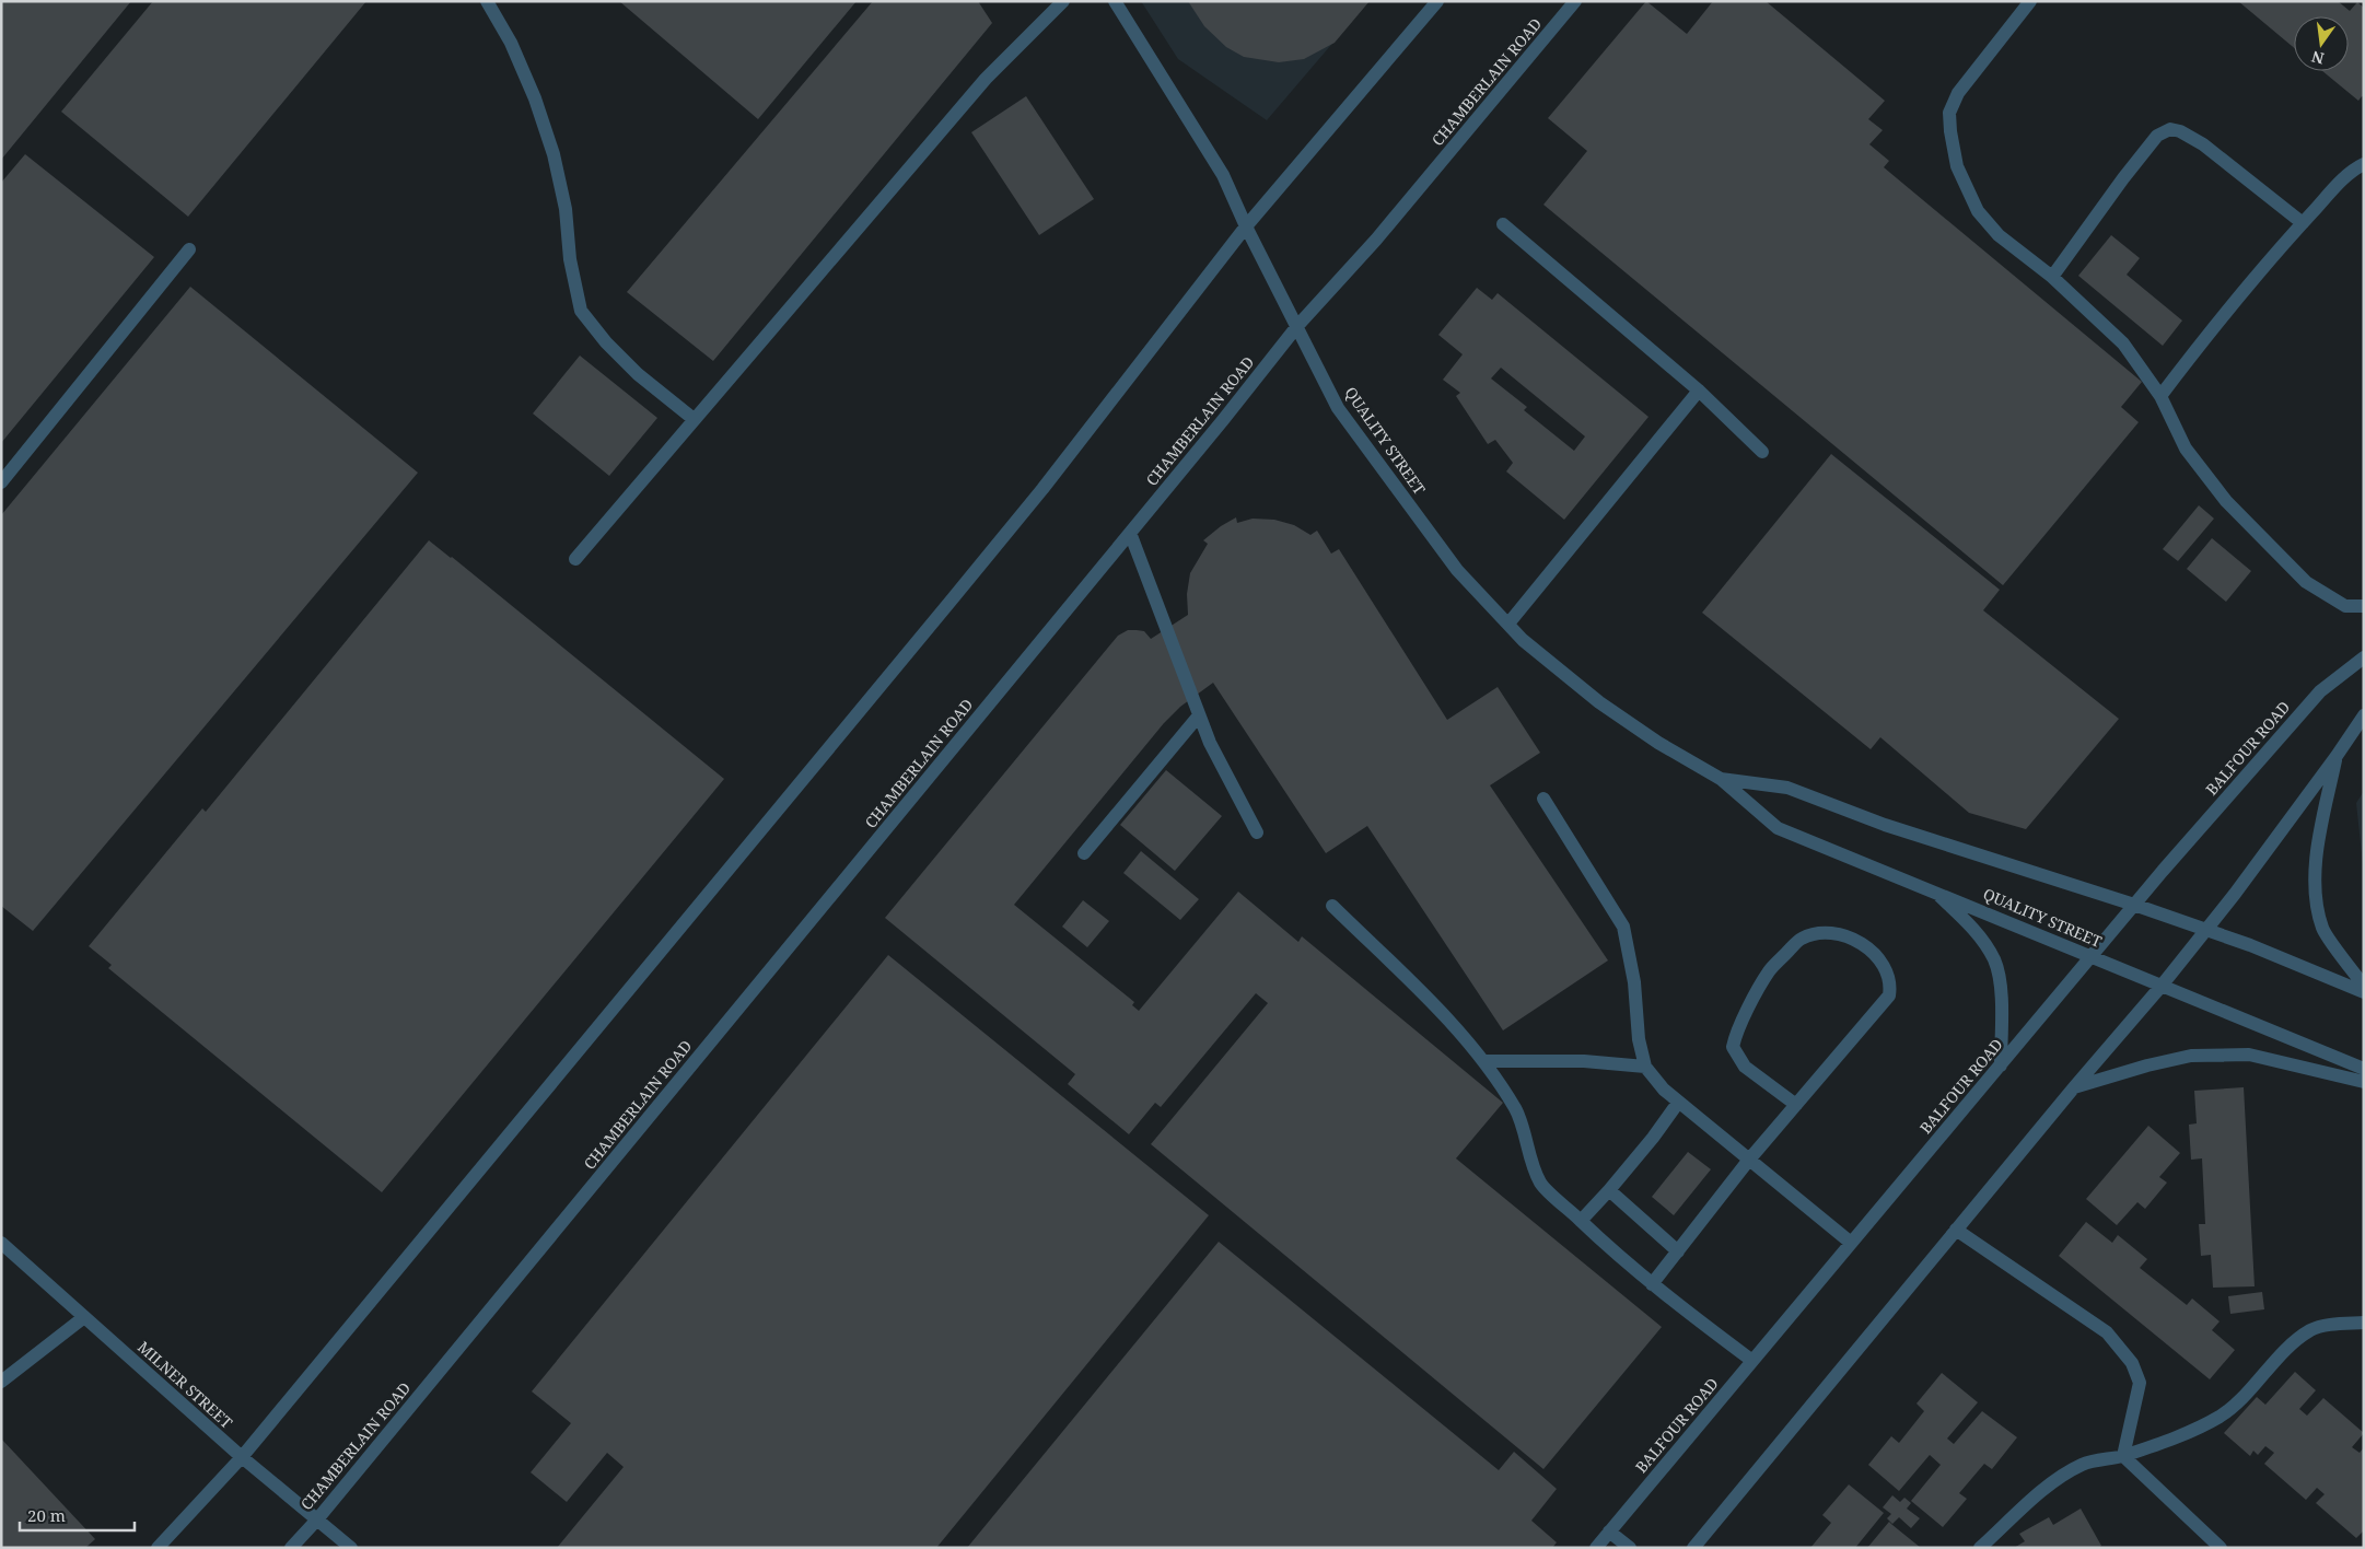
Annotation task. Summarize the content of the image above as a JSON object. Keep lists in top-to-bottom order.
{
  "streets": {
    "street": [
      "CHAMBERLAIN ROAD",
      "QUALITY STREET",
      "BALFOUR ROAD",
      "MILNER STREET"
    ]
  },
  "crossings": [
    ["CHAMBERLAIN ROAD", "QUALITY STREET"],
    ["CHAMBERLAIN ROAD", "MILNER STREET"],
    ["QUALITY STREET", "BALFOUR ROAD"]
  ],
  "scale_bar": "20 m",
  "north": "bottom"
}
